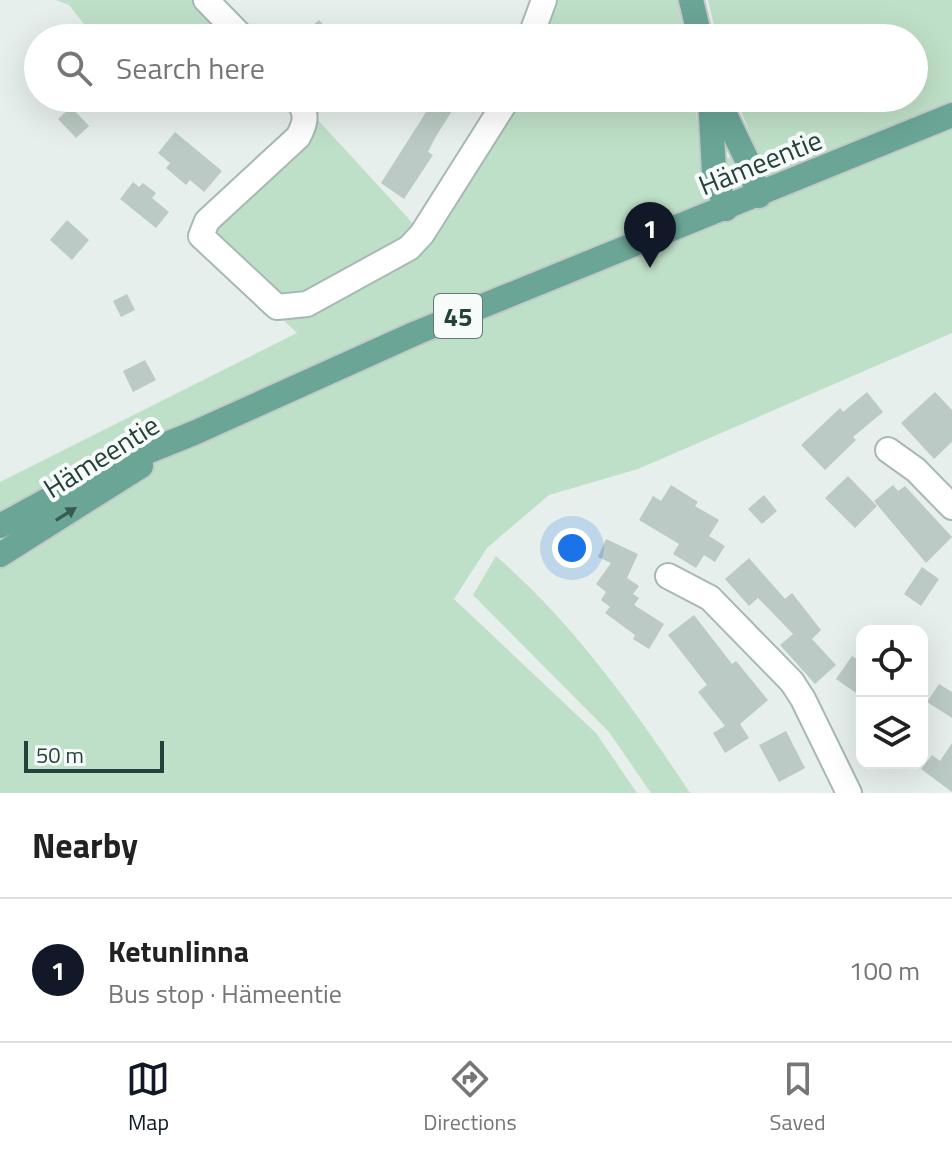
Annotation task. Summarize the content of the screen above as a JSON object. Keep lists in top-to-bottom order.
{
  "streets": {
    "main road": ["Hämeentie", "45"]
  },
  "scale_bar": "50 m",
  "page": {
    "search": "Search here",
    "pins": "1",
    "scale": "50 m",
    "heading": "Nearby",
    "list": [
      {
        "mark": "1",
        "name": "Ketunlinna",
        "note": "Bus stop · Hämeentie",
        "value": "100 m"
      }
    ],
    "nav": ["Map", "Directions", "Saved"]
  }
}
